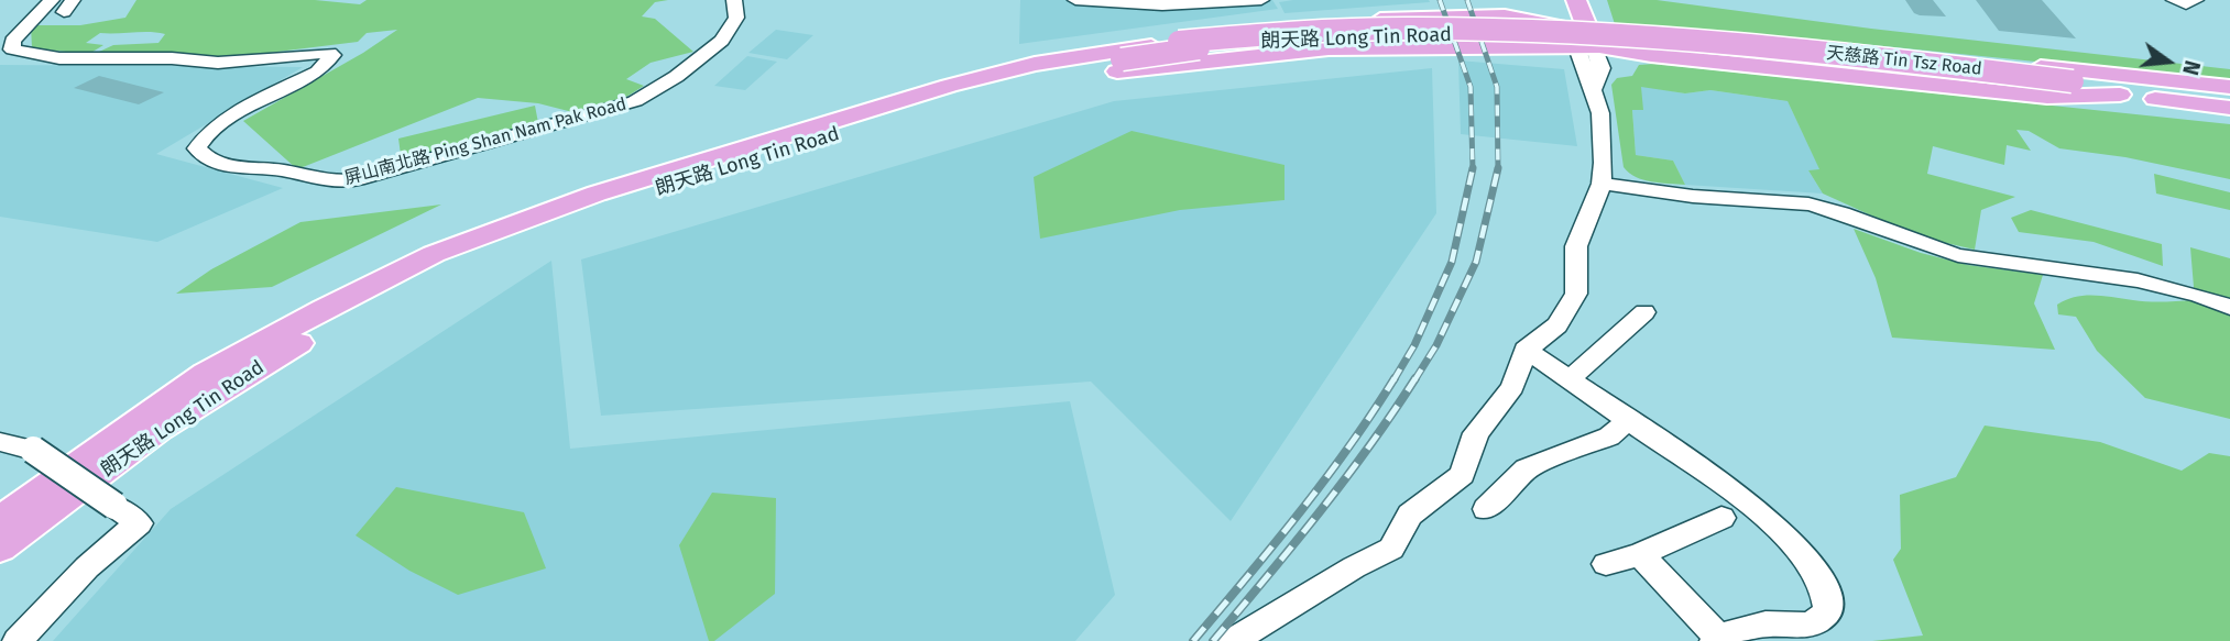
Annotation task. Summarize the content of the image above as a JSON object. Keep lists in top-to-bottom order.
{
  "streets": {
    "main road": ["朗天路 Long Tin Road", "天慈路 Tin Tsz Road"],
    "street": ["屏山南北路 Ping Shan Nam Pak Road"]
  },
  "crossings": [
    ["朗天路 Long Tin Road", "天慈路 Tin Tsz Road"]
  ],
  "north": "right"
}
